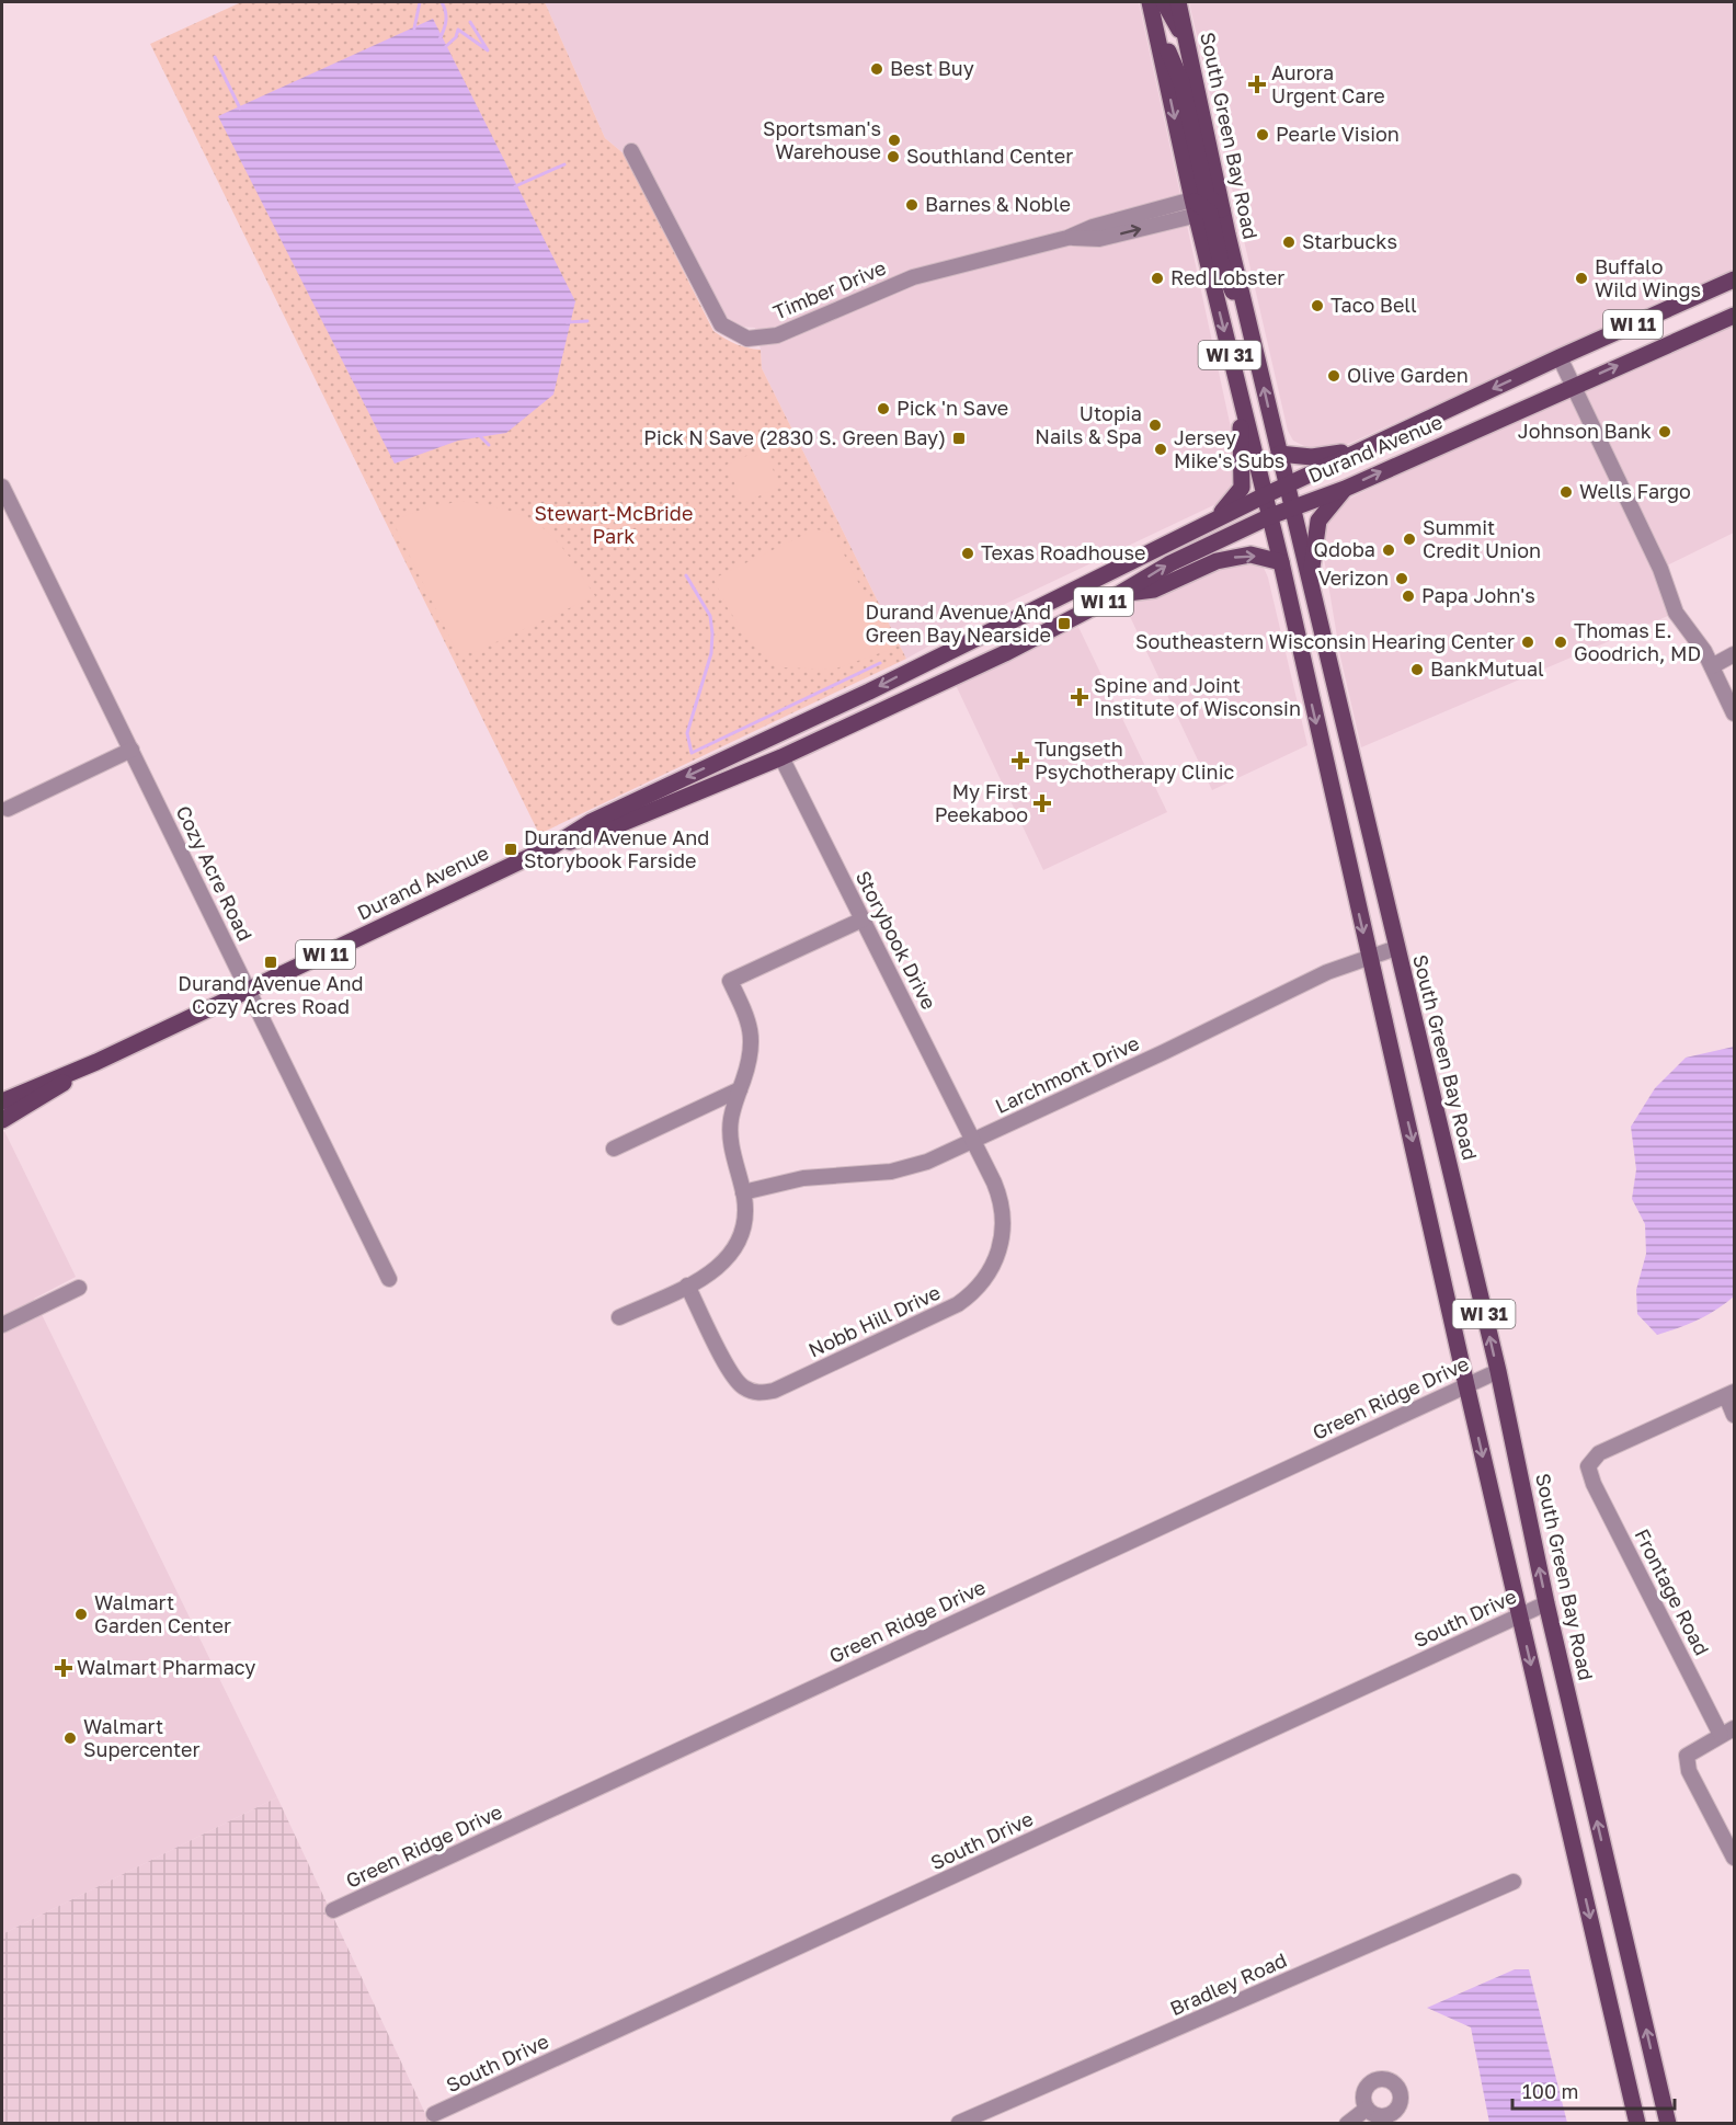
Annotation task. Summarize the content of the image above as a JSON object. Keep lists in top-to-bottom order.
{
  "streets": {
    "main road": [
      "South Green Bay Road",
      "WI 11",
      "WI 31",
      "Durand Avenue"
    ],
    "street": [
      "Timber Drive",
      "Cozy Acre Road",
      "Storybook Drive",
      "Larchmont Drive",
      "Nobb Hill Drive",
      "Green Ridge Drive",
      "Frontage Road",
      "South Drive",
      "Bradley Road"
    ]
  },
  "crossings": [
    ["South Green Bay Road", "Timber Drive"],
    ["South Green Bay Road", "Durand Avenue"],
    ["South Green Bay Road", "Larchmont Drive"],
    ["South Green Bay Road", "Green Ridge Drive"],
    ["South Green Bay Road", "South Drive"],
    ["Durand Avenue", "Cozy Acre Road"],
    ["Durand Avenue", "Storybook Drive"],
    ["Storybook Drive", "Larchmont Drive"],
    ["Storybook Drive", "Nobb Hill Drive"],
    ["Larchmont Drive", "Nobb Hill Drive"]
  ],
  "parks": ["Stewart-McBride Park"],
  "places": {
    "other": [
      "Best Buy",
      "Pearle Vision",
      "Sportsman's Warehouse",
      "Southland Center",
      "Barnes & Noble",
      "Starbucks",
      "Red Lobster",
      "Buffalo Wild Wings",
      "Taco Bell",
      "Olive Garden",
      "Pick 'n Save",
      "Utopia Nails & Spa",
      "Johnson Bank",
      "Jersey Mike's Subs",
      "Wells Fargo",
      "Summit Credit Union",
      "Qdoba",
      "Texas Roadhouse",
      "Verizon",
      "Papa John's",
      "Southeastern Wisconsin Hearing Center",
      "Thomas E. Goodrich, MD",
      "BankMutual",
      "Walmart Garden Center",
      "Walmart Supercenter"
    ],
    "health": [
      "Aurora Urgent Care",
      "Spine and Joint Institute of Wisconsin",
      "Tungseth Psychotherapy Clinic",
      "My First Peekaboo",
      "Walmart Pharmacy"
    ],
    "transit": [
      "Pick N Save (2830 S. Green Bay)",
      "Durand Avenue And Green Bay Nearside",
      "Durand Avenue And Storybook Farside",
      "Durand Avenue And Cozy Acres Road"
    ]
  },
  "scale_bar": "100 m"
}
